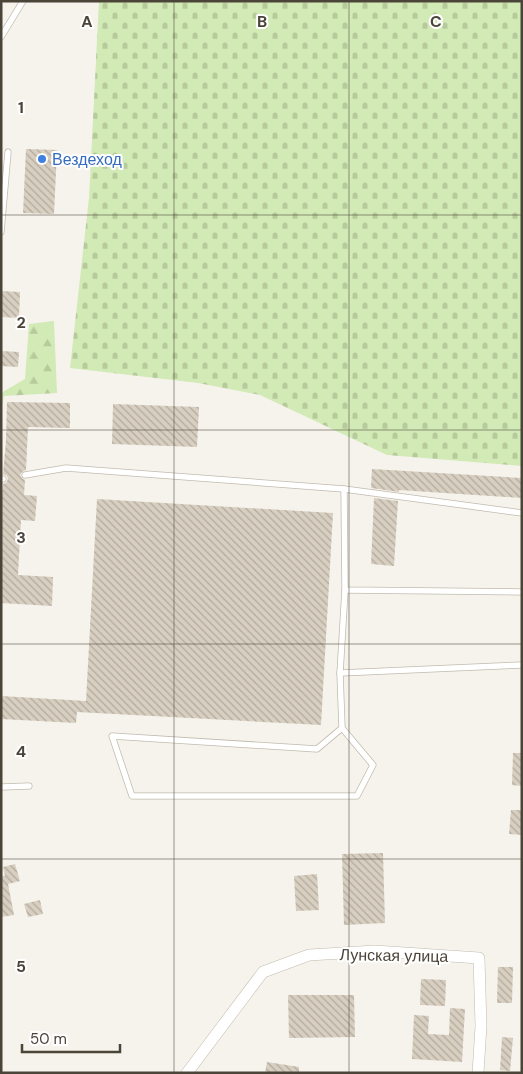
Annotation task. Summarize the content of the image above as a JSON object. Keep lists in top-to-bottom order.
{
  "streets": {
    "street": ["Лунская улица"]
  },
  "places": ["Вездеход"],
  "scale_bar": "50 m",
  "grid": {
    "columns": ["A", "B", "C"],
    "rows": [
      "1",
      "2",
      "3",
      "4",
      "5"
    ]
  }
}
